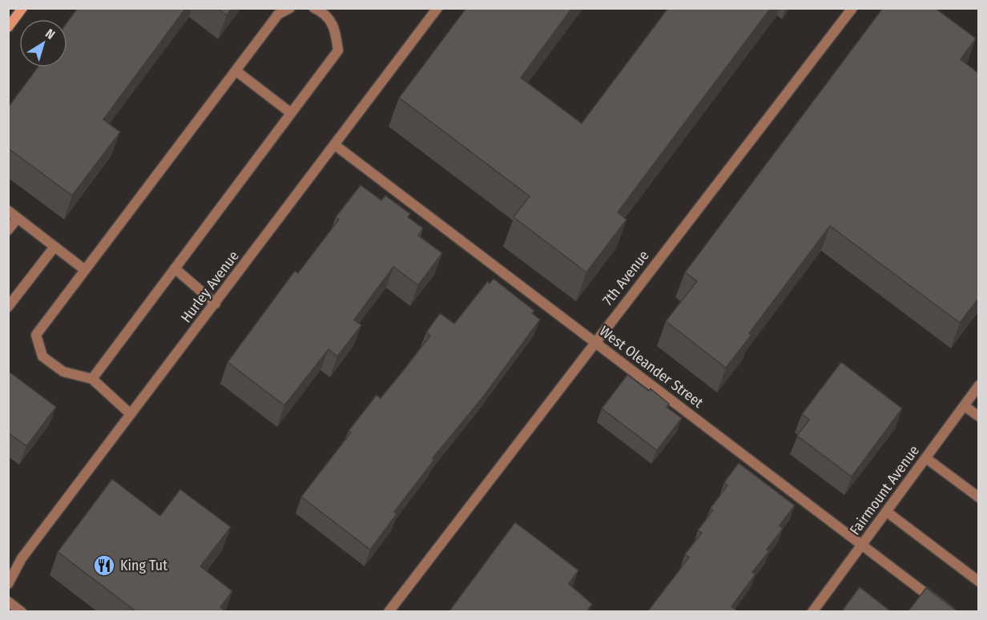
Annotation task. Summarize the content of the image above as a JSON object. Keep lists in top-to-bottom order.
{
  "streets": {
    "street": [
      "7th Avenue",
      "Hurley Avenue",
      "West Oleander Street",
      "Fairmount Avenue"
    ]
  },
  "crossings": [
    ["7th Avenue", "West Oleander Street"],
    ["Hurley Avenue", "West Oleander Street"],
    ["West Oleander Street", "Fairmount Avenue"]
  ],
  "places": {
    "restaurant": ["King Tut"]
  },
  "north": "top right"
}
